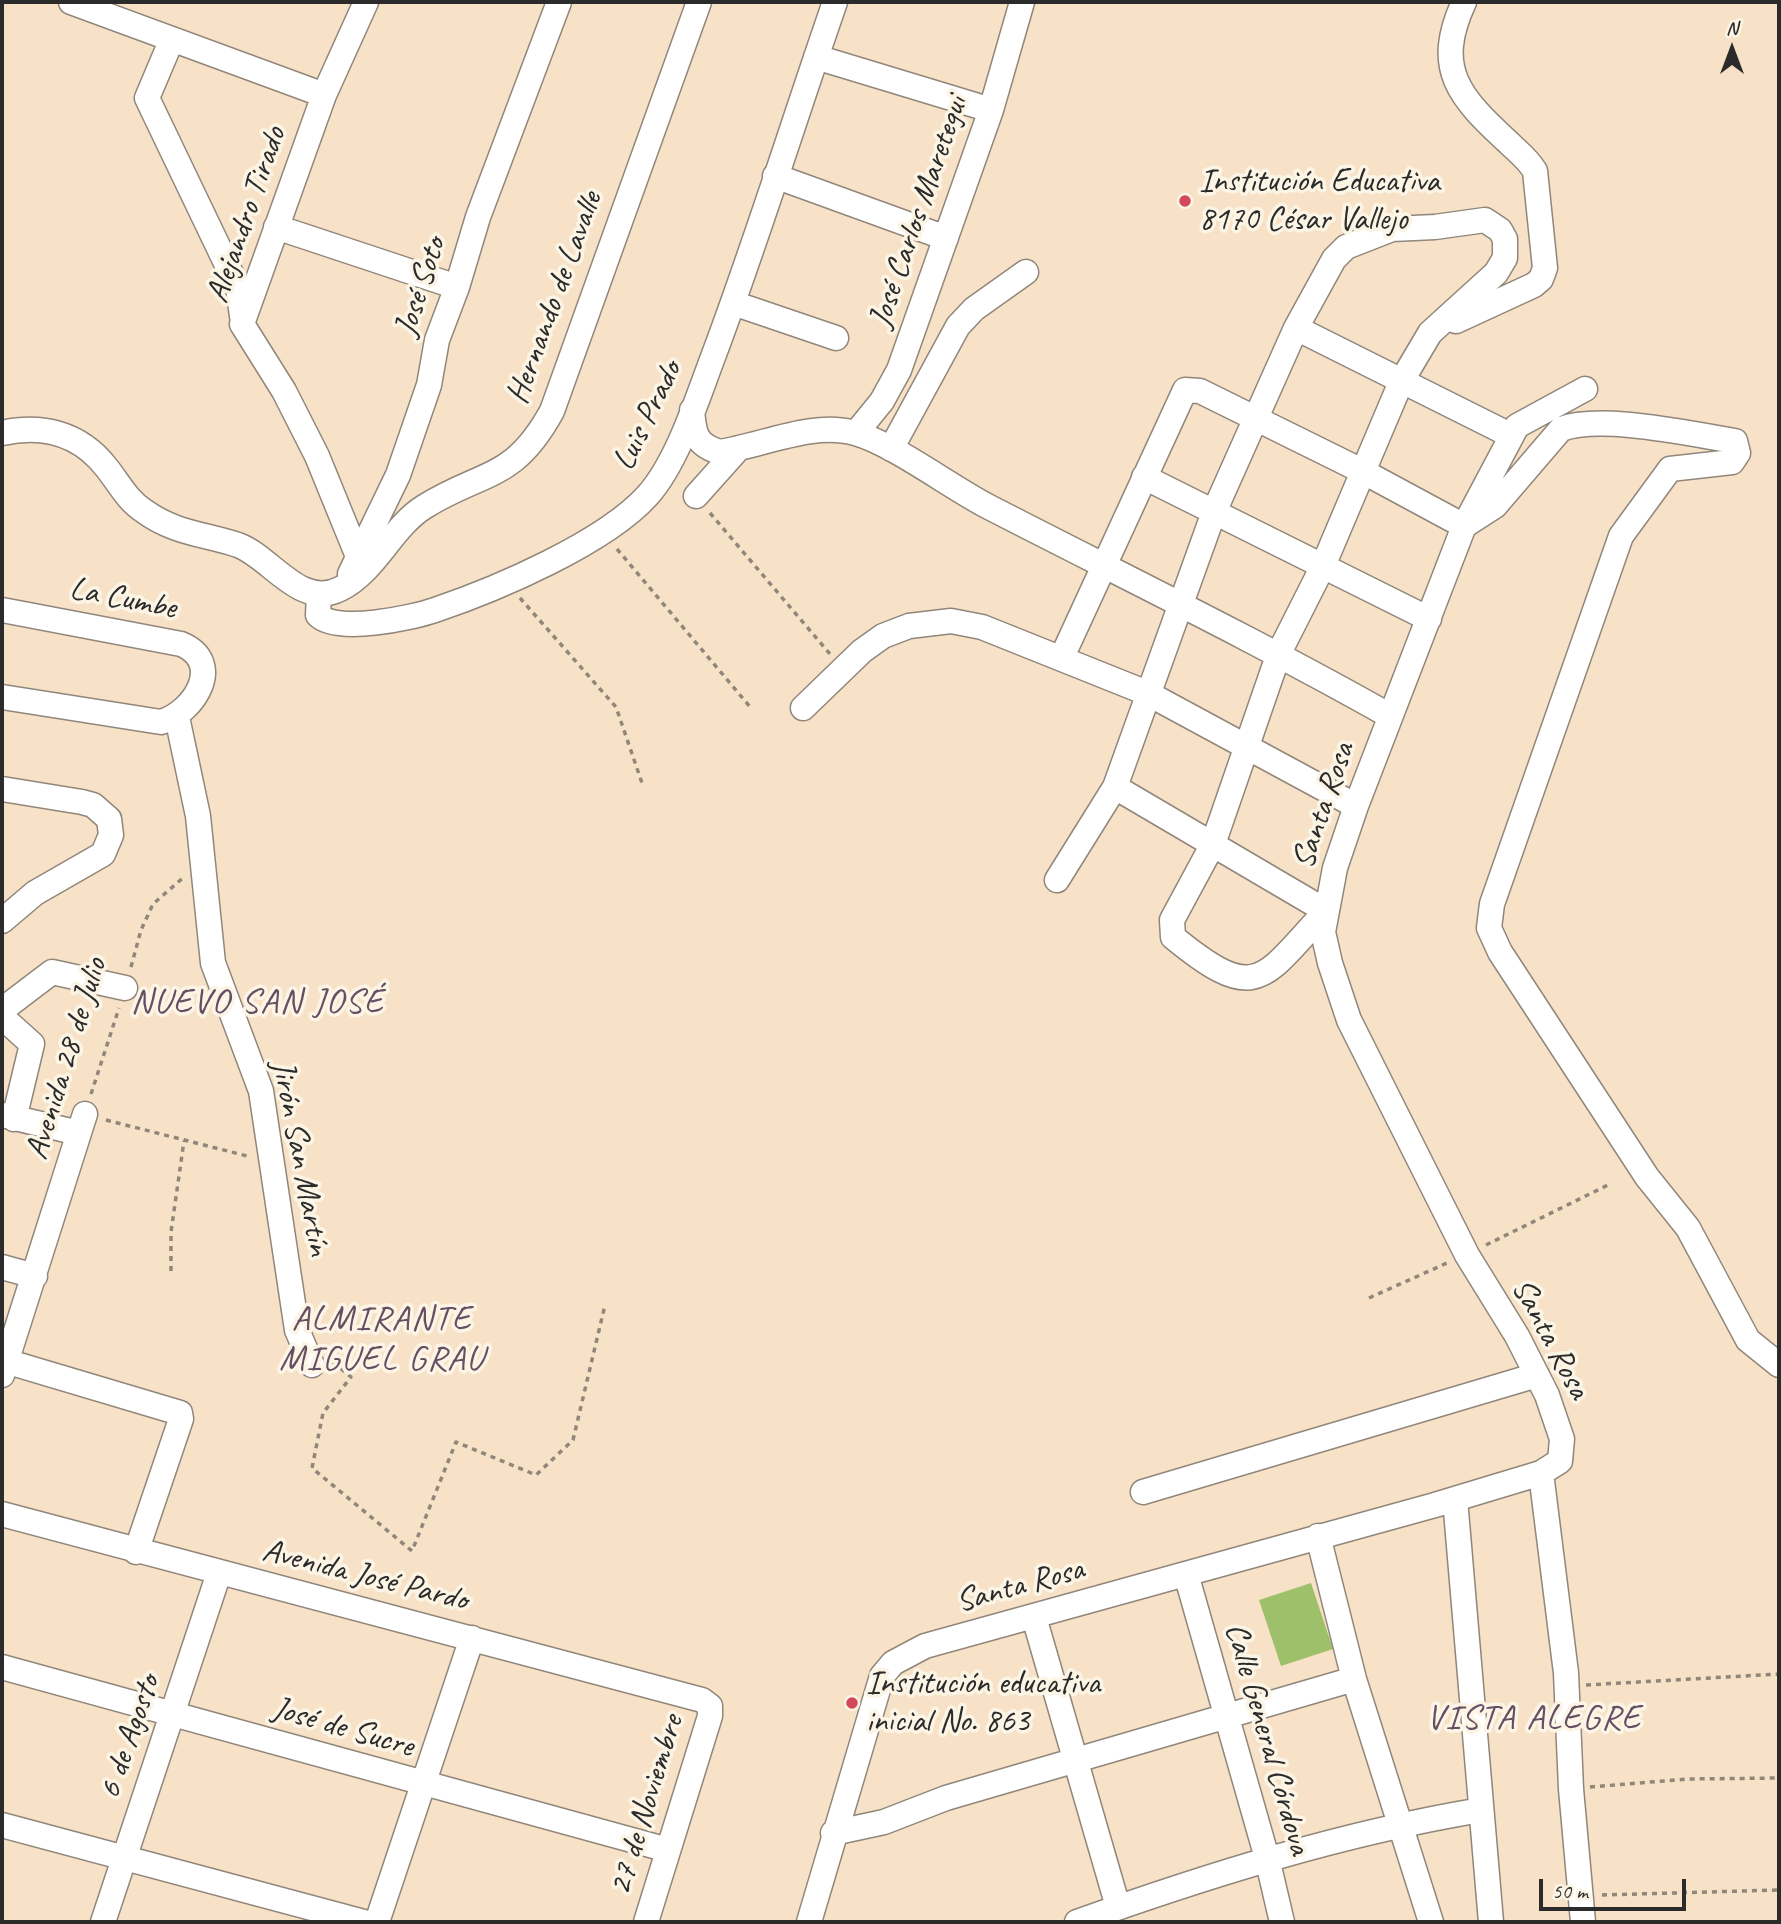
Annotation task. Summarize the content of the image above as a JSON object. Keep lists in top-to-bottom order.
{
  "streets": {
    "street": [
      "José Carlos Maretegui",
      "Alejandro Tirado",
      "José Soto",
      "Hernando de Lavalle",
      "Luis Prado",
      "La Cumbe",
      "Santa Rosa",
      "Avenida 28 de Julio",
      "Jirón San Martín",
      "Avenida José Pardo",
      "José de Sucre",
      "6 de Agosto",
      "Calle General Córdova",
      "27 de Noviembre"
    ]
  },
  "crossings": [
    ["Alejandro Tirado", "José Soto"],
    ["José Soto", "Hernando de Lavalle"],
    ["José Soto", "Luis Prado"],
    ["Hernando de Lavalle", "Luis Prado"],
    ["La Cumbe", "Jirón San Martín"],
    ["Santa Rosa", "Calle General Córdova"],
    ["Avenida 28 de Julio", "Jirón San Martín"],
    ["Avenida José Pardo", "6 de Agosto"],
    ["Avenida José Pardo", "27 de Noviembre"],
    ["José de Sucre", "6 de Agosto"],
    ["José de Sucre", "27 de Noviembre"]
  ],
  "districts": ["NUEVO SAN JOSÉ", "ALMIRANTE MIGUEL GRAU", "VISTA ALEGRE"],
  "places": ["Institución Educativa 8170 César Vallejo", "Institución educativa inicial No. 863"],
  "scale_bar": "50 m",
  "north": "top"
}
